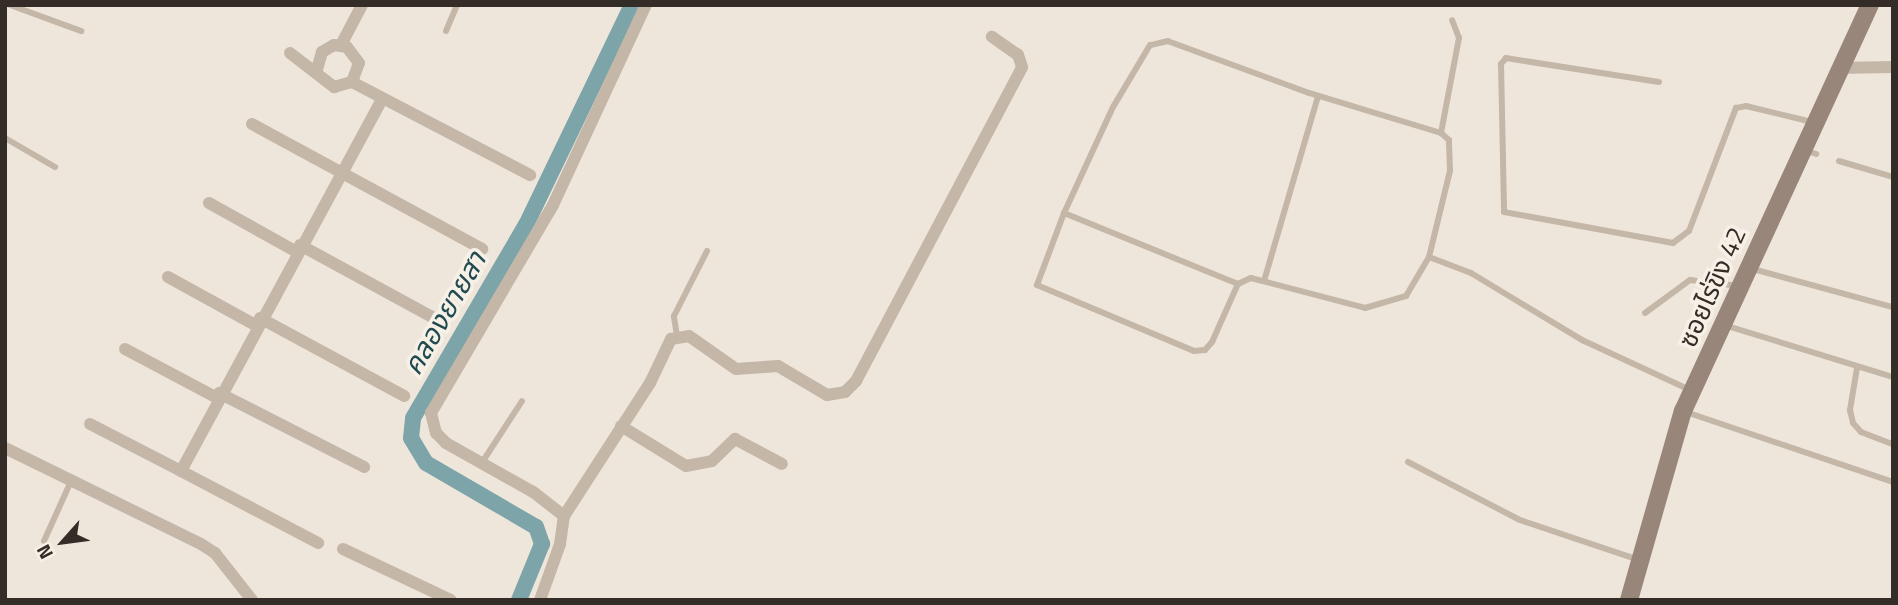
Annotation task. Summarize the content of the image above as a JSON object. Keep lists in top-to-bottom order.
{
  "streets": {
    "street": ["ซอยไร่ขิง 42"]
  },
  "water": ["คลองยายสา"],
  "north": "bottom left"
}
